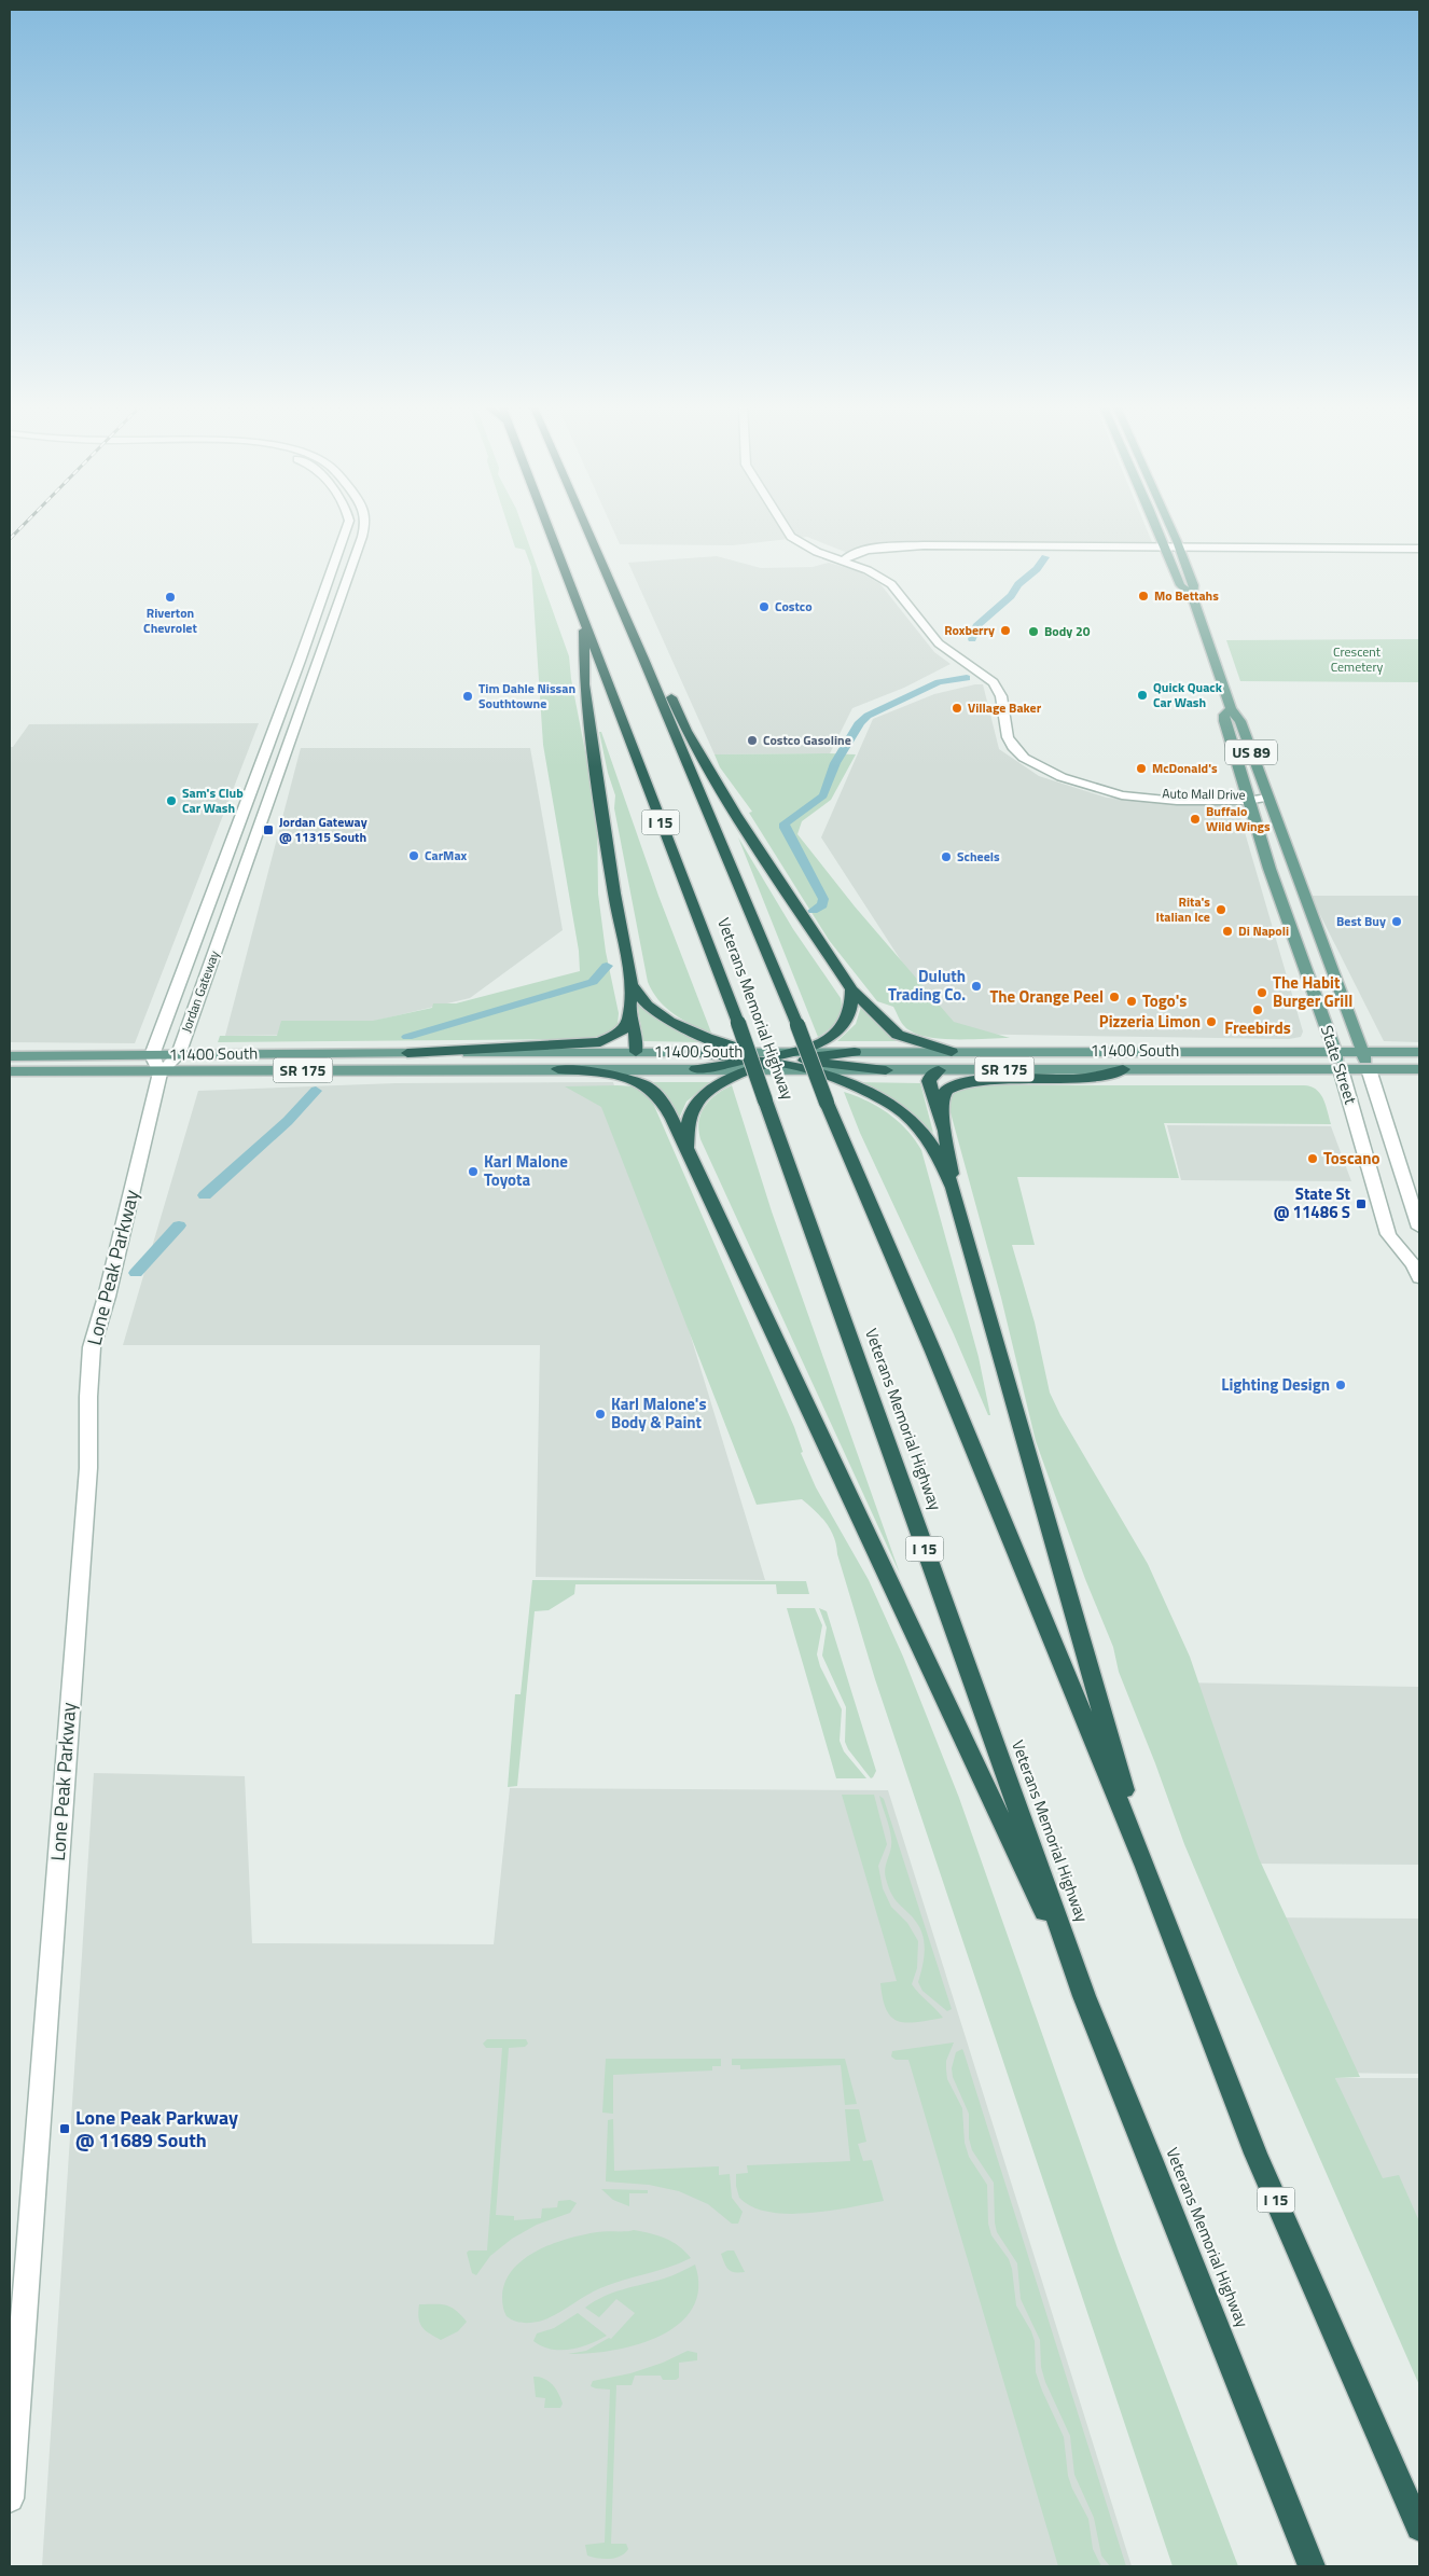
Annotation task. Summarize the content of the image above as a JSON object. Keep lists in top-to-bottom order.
{
  "streets": {
    "highway": ["I 15", "Veterans Memorial Highway"],
    "main road": [
      "US 89",
      "Auto Mall Drive",
      "Jordan Gateway",
      "11400 South",
      "State Street",
      "SR 175",
      "Lone Peak Parkway"
    ]
  },
  "crossings": [
    ["Auto Mall Drive", "State Street"],
    ["Jordan Gateway", "11400 South"],
    ["Jordan Gateway", "Lone Peak Parkway"],
    ["11400 South", "State Street"],
    ["11400 South", "Lone Peak Parkway"]
  ],
  "parks": ["Crescent Cemetery"],
  "places": {
    "other": [
      "Mo Bettahs",
      "Riverton Chevrolet",
      "Costco",
      "Roxberry",
      "Body 20",
      "Quick Quack Car Wash",
      "Tim Dahle Nissan Southtowne",
      "Village Baker",
      "Costco Gasoline",
      "McDonald's",
      "Sam's Club Car Wash",
      "Buffalo Wild Wings",
      "CarMax",
      "Scheels",
      "Rita's Italian Ice",
      "Best Buy",
      "Di Napoli",
      "Duluth Trading Co.",
      "The Habit Burger Grill",
      "The Orange Peel",
      "Togo's",
      "Freebirds",
      "Pizzeria Limon",
      "Toscano",
      "Karl Malone Toyota",
      "Lighting Design",
      "Karl Malone's Body & Paint"
    ],
    "transit": ["Jordan Gateway @ 11315 South", "State St @ 11486 S", "Lone Peak Parkway @ 11689 South"]
  }
}
